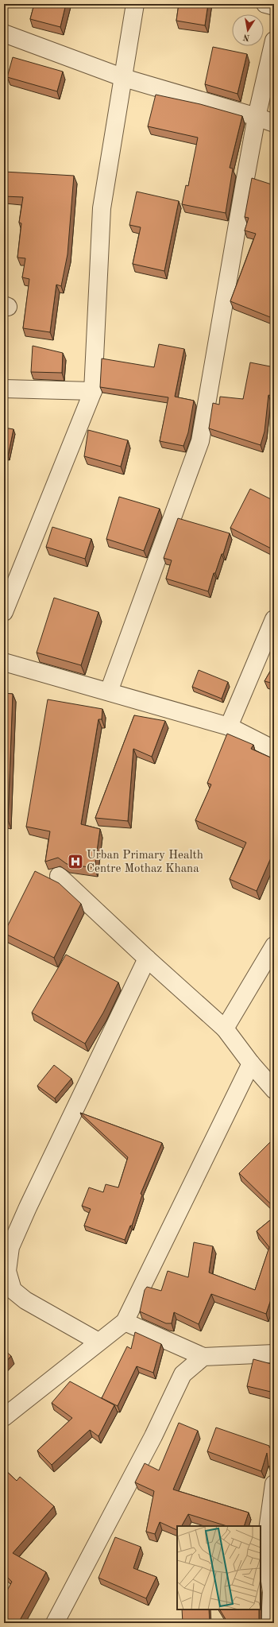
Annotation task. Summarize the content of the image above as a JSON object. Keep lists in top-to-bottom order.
{
  "places": {
    "hospital": ["Urban Primary Health Centre Mothaz Khana"]
  },
  "north": "bottom"
}
